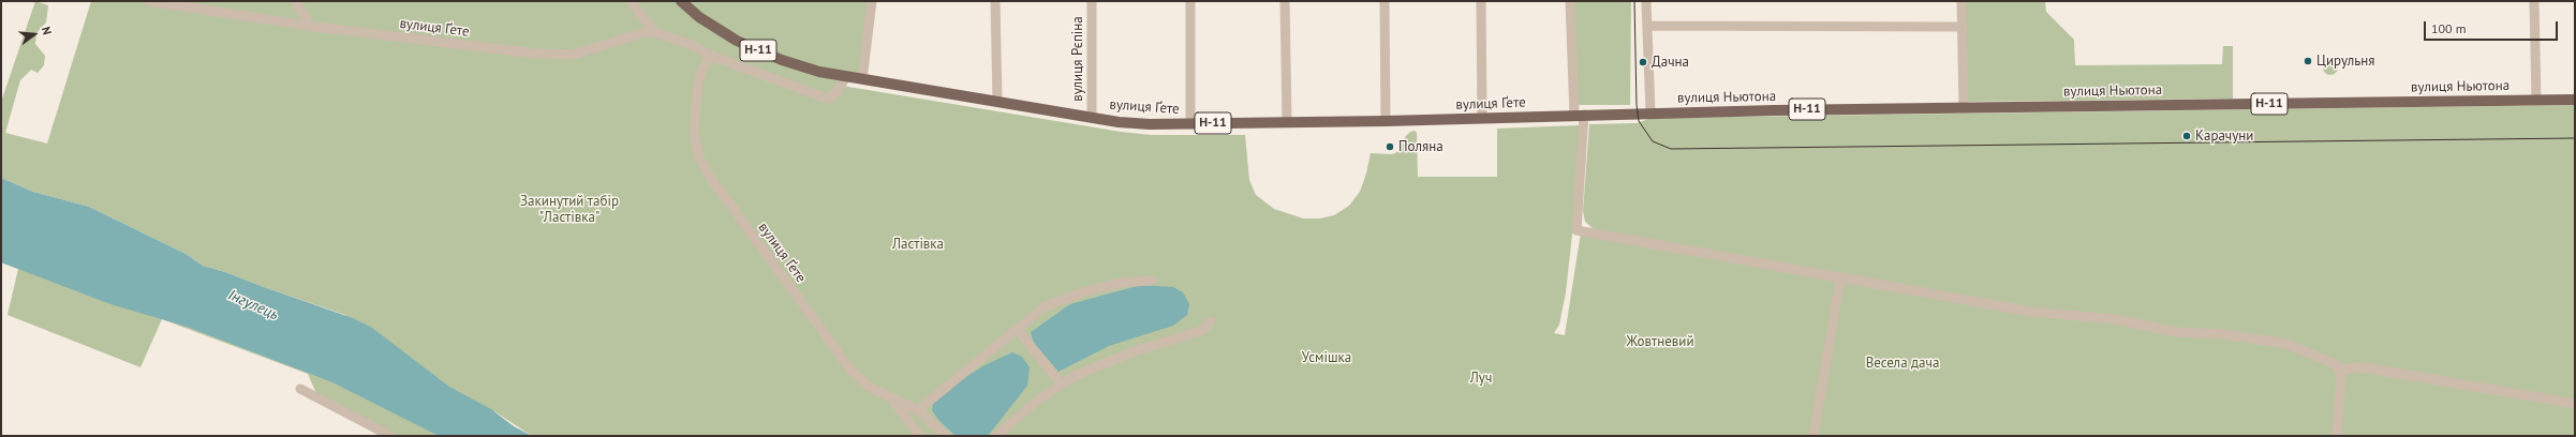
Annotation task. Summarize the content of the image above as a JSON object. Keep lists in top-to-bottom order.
{
  "streets": {
    "main road": ["вулиця Ґете", "Н-11", "вулиця Ньютона"],
    "street": ["вулиця Рєпіна"]
  },
  "crossings": [
    ["вулиця Ґете", "Н-11"],
    ["вулиця Ґете", "вулиця Рєпіна"],
    ["вулиця Ґете", "вулиця Ньютона"]
  ],
  "water": ["Інгулець"],
  "parks": [
    "Закинутий табір \"Ластівка\"",
    "Ластівка",
    "Жовтневий",
    "Усмішка",
    "Весела дача",
    "Луч"
  ],
  "places": [
    "Цирульня",
    "Дачна",
    "Карачуни",
    "Поляна"
  ],
  "scale_bar": "100 m",
  "north": "right"
}
